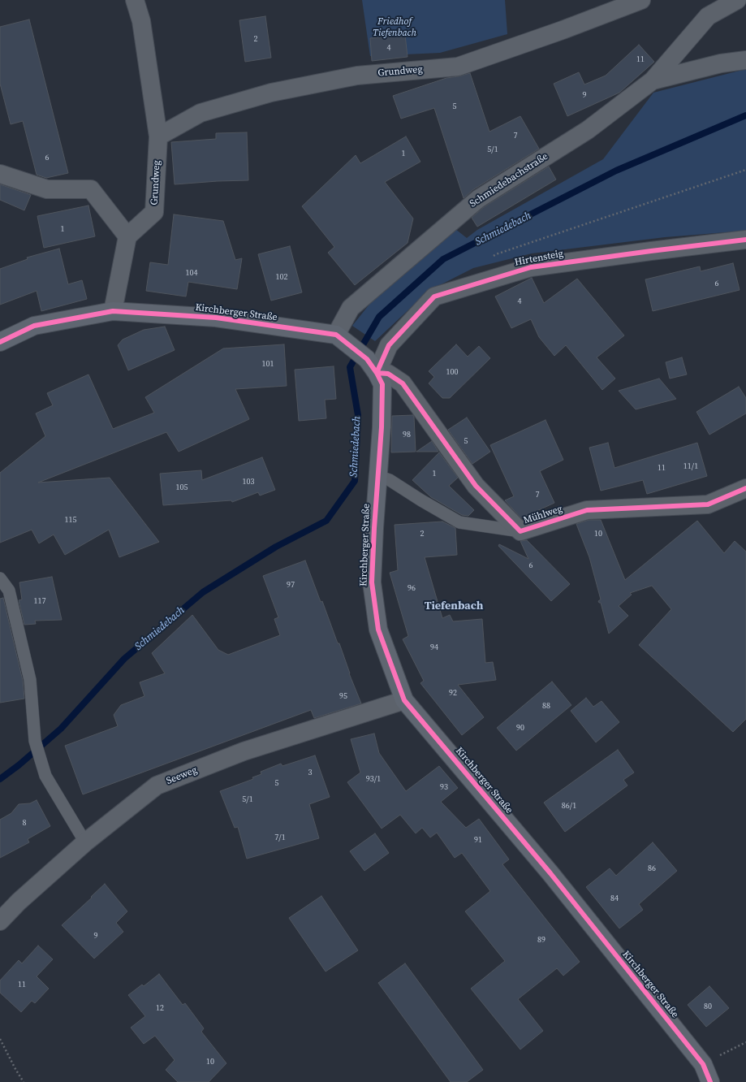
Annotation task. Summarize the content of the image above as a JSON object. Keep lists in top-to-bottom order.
{
  "streets": {
    "main road": ["Kirchberger Straße"],
    "street": [
      "Grundweg",
      "Schmiedebachstraße",
      "Hirtensteig",
      "Mühlweg",
      "Seeweg"
    ]
  },
  "crossings": [
    ["Schmiedebachstraße", "Kirchberger Straße"],
    ["Hirtensteig", "Kirchberger Straße"],
    ["Hirtensteig", "Mühlweg"],
    ["Kirchberger Straße", "Mühlweg"],
    ["Kirchberger Straße", "Seeweg"]
  ],
  "districts": ["Tiefenbach"],
  "water": ["Schmiedebach"],
  "parks": ["Friedhof Tiefenbach"],
  "house_numbers": [
    "2",
    "4",
    "11",
    "9",
    "5",
    "7",
    "5/1",
    "1",
    "6",
    "1",
    "104",
    "102",
    "6",
    "4",
    "101",
    "100",
    "98",
    "5",
    "11/1",
    "11",
    "1",
    "103",
    "105",
    "7",
    "115",
    "2",
    "10",
    "6",
    "97",
    "96",
    "117",
    "94",
    "92",
    "95",
    "88",
    "90",
    "3",
    "93/1",
    "5",
    "93",
    "5/1",
    "86/1",
    "8",
    "7/1",
    "91",
    "86",
    "84",
    "9",
    "89",
    "11",
    "80",
    "12",
    "10"
  ]
}
